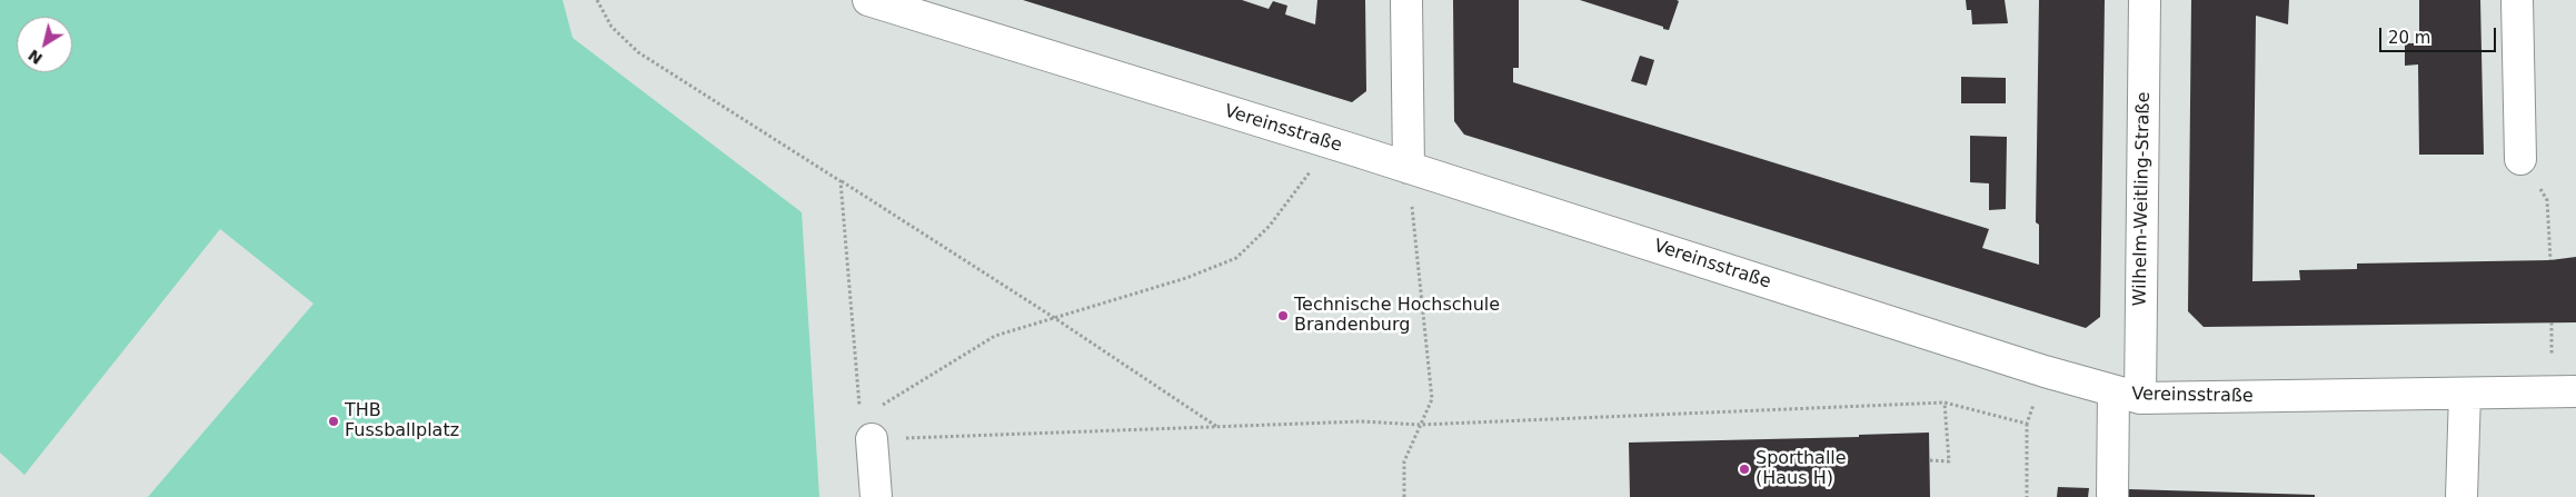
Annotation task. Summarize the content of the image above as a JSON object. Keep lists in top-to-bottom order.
{
  "streets": {
    "street": ["Vereinsstraße", "Wilhelm-Weitling-Straße"]
  },
  "crossings": [
    ["Vereinsstraße", "Wilhelm-Weitling-Straße"]
  ],
  "places": ["Technische Hochschule Brandenburg", "THB Fussballplatz", "Sporthalle (Haus H)"],
  "scale_bar": "20 m",
  "north": "bottom left"
}
